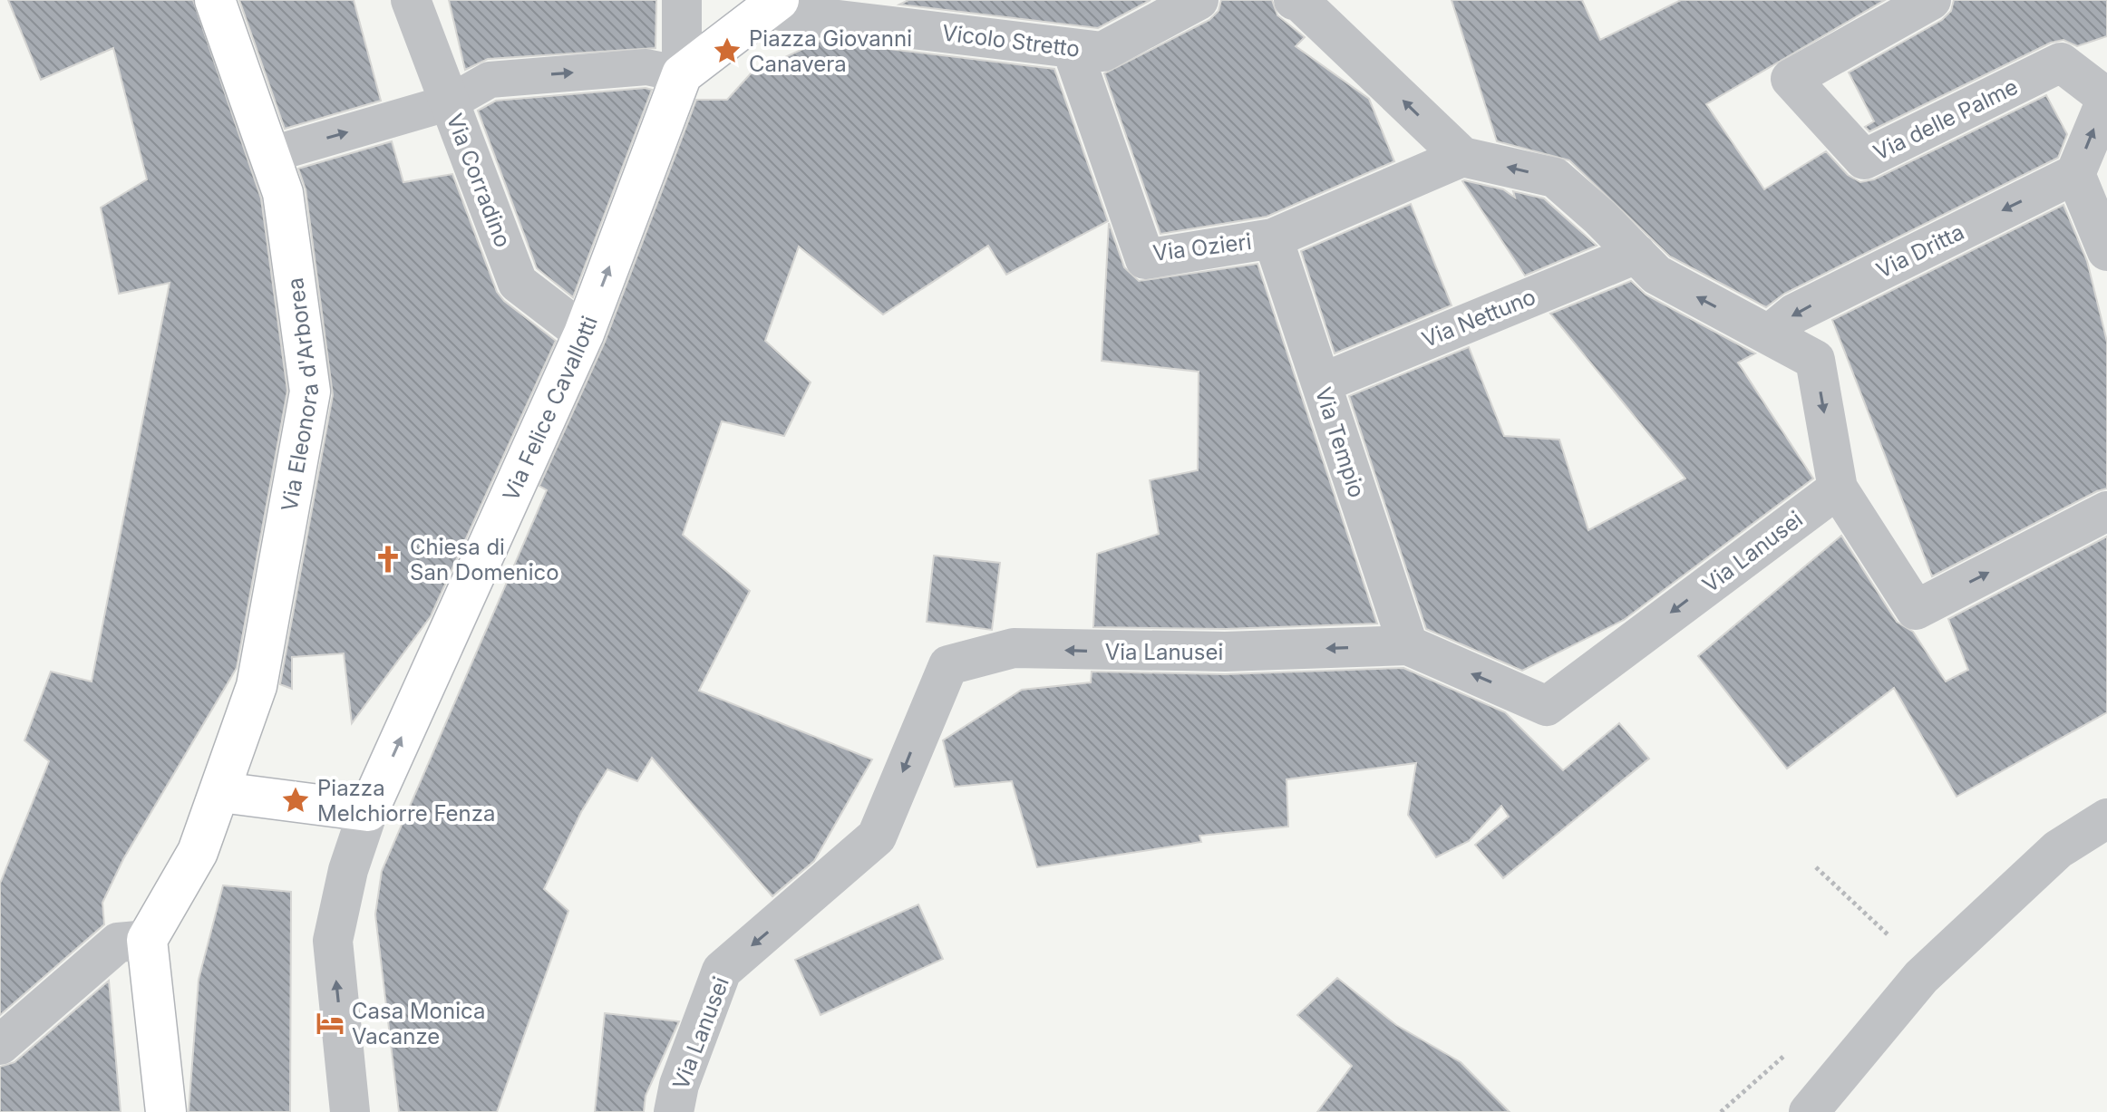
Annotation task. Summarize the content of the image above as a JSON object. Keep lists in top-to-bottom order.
{
  "streets": {
    "main road": ["Via Eleonora d'Arborea", "Via Felice Cavallotti"],
    "street": [
      "Vicolo Stretto",
      "Via delle Palme",
      "Via Corradino",
      "Via Ozieri",
      "Via Dritta",
      "Via Nettuno",
      "Via Tempio",
      "Via Lanusei"
    ]
  },
  "crossings": [
    ["Vicolo Stretto", "Via Ozieri"],
    ["Via Corradino", "Via Felice Cavallotti"],
    ["Via Ozieri", "Via Tempio"],
    ["Via Nettuno", "Via Tempio"],
    ["Via Tempio", "Via Lanusei"]
  ],
  "one_way": ["Via Dritta", "Via Felice Cavallotti", "Via Lanusei"],
  "places": {
    "place": ["Piazza Giovanni Canavera", "Piazza Melchiorre Fenza"],
    "church": ["Chiesa di San Domenico"],
    "hotel": ["Casa Monica Vacanze"]
  }
}
